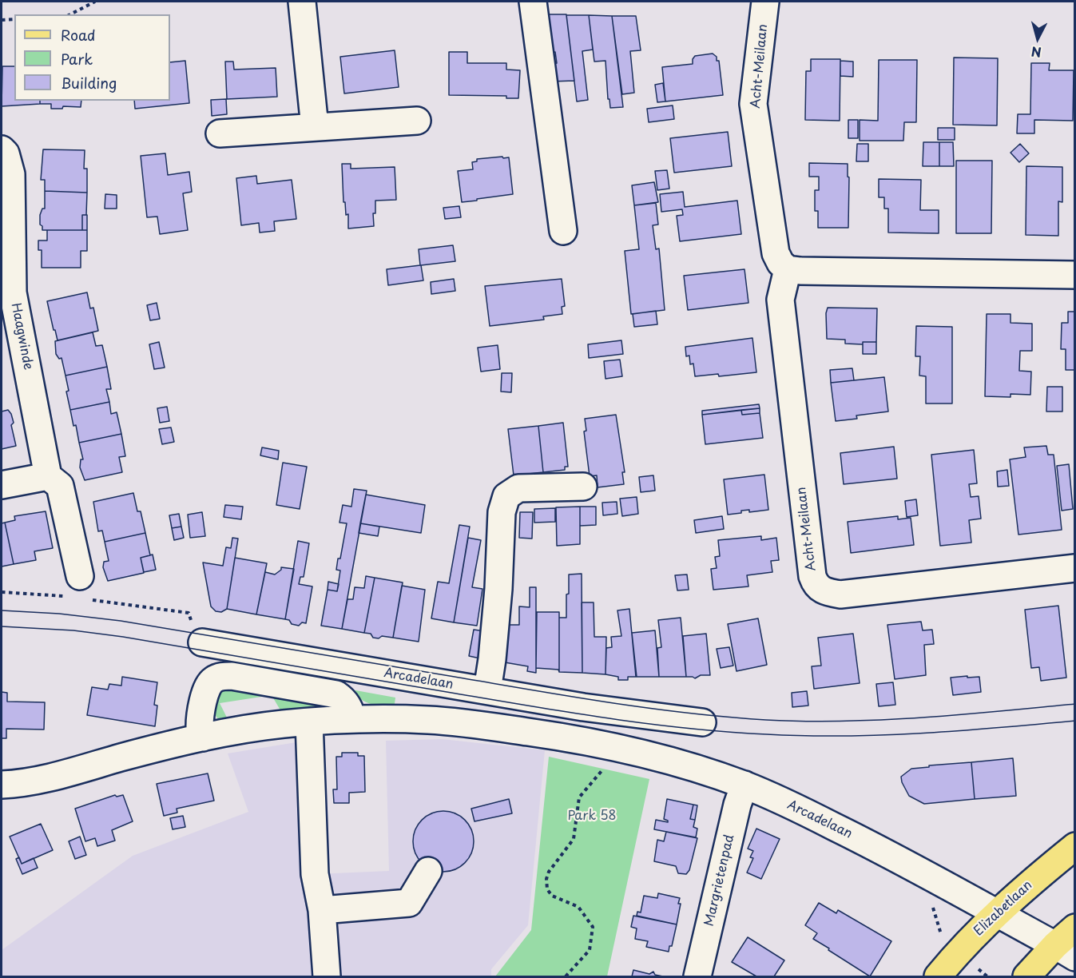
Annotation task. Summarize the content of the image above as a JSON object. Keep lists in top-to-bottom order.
{
  "streets": {
    "main road": ["Elizabetlaan"],
    "street": [
      "Acht-Meilaan",
      "Haagwinde",
      "Arcadelaan",
      "Margrietenpad"
    ]
  },
  "crossings": [
    ["Arcadelaan", "Margrietenpad"],
    ["Arcadelaan", "Elizabetlaan"]
  ],
  "parks": ["Park 58"],
  "legend": ["Road", "Park", "Building"],
  "north": "bottom"
}
